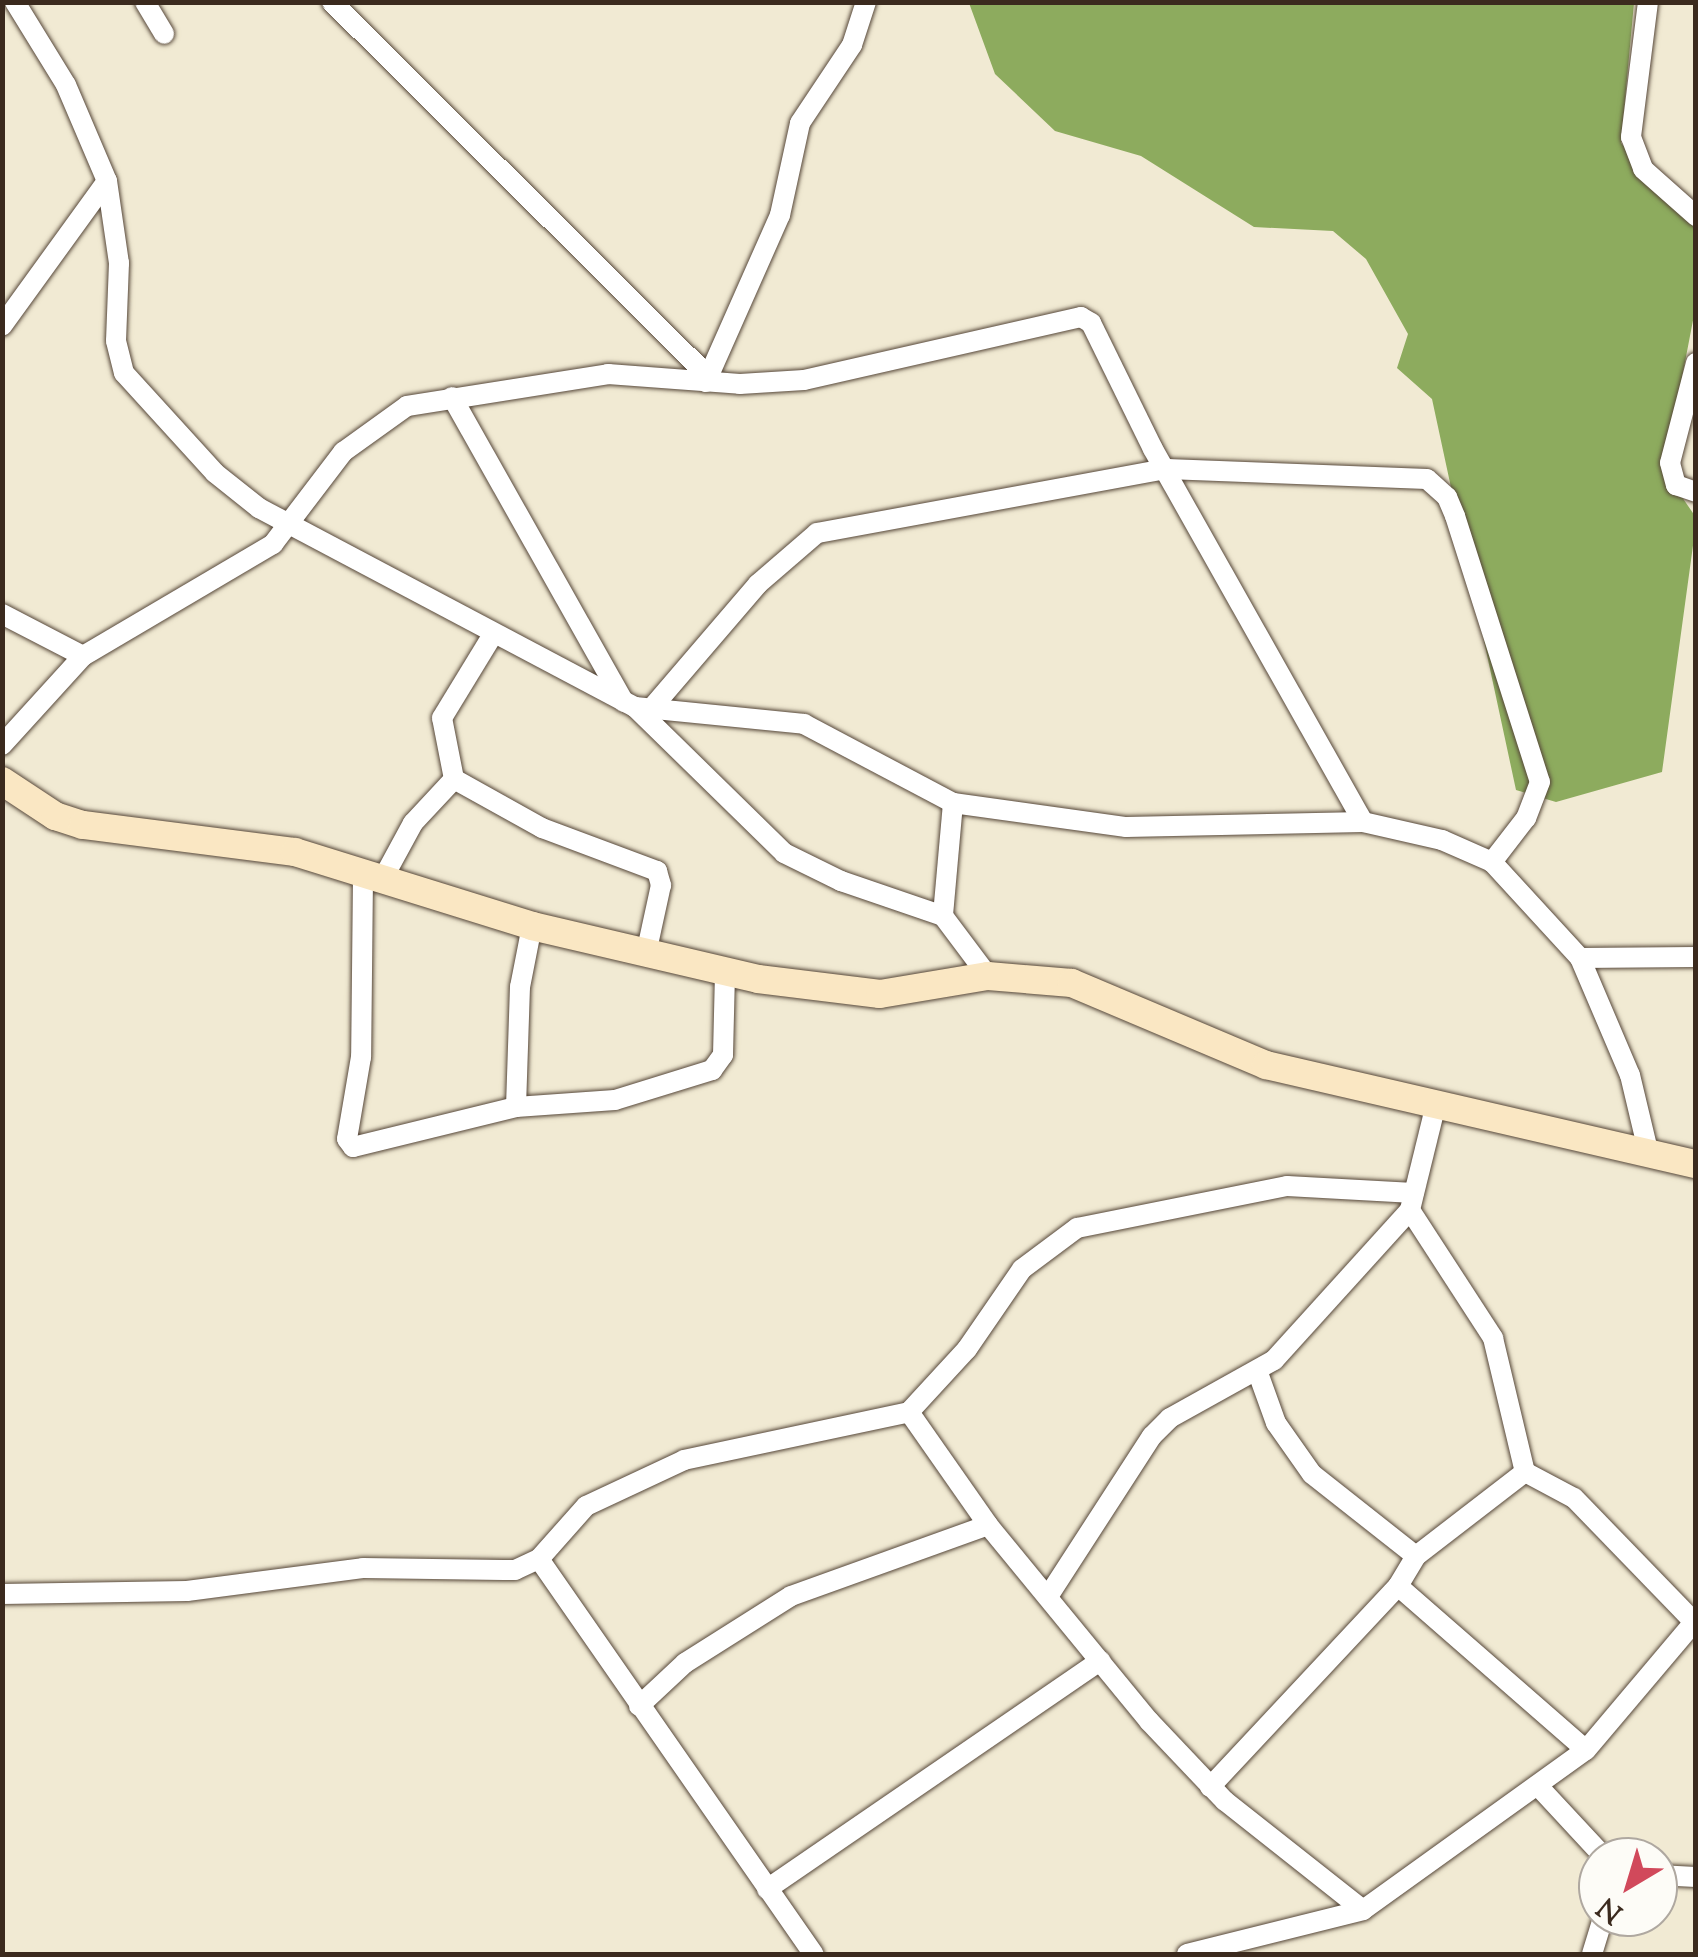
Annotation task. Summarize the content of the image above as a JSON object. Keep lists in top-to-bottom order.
{
  "north": "bottom left"
}
